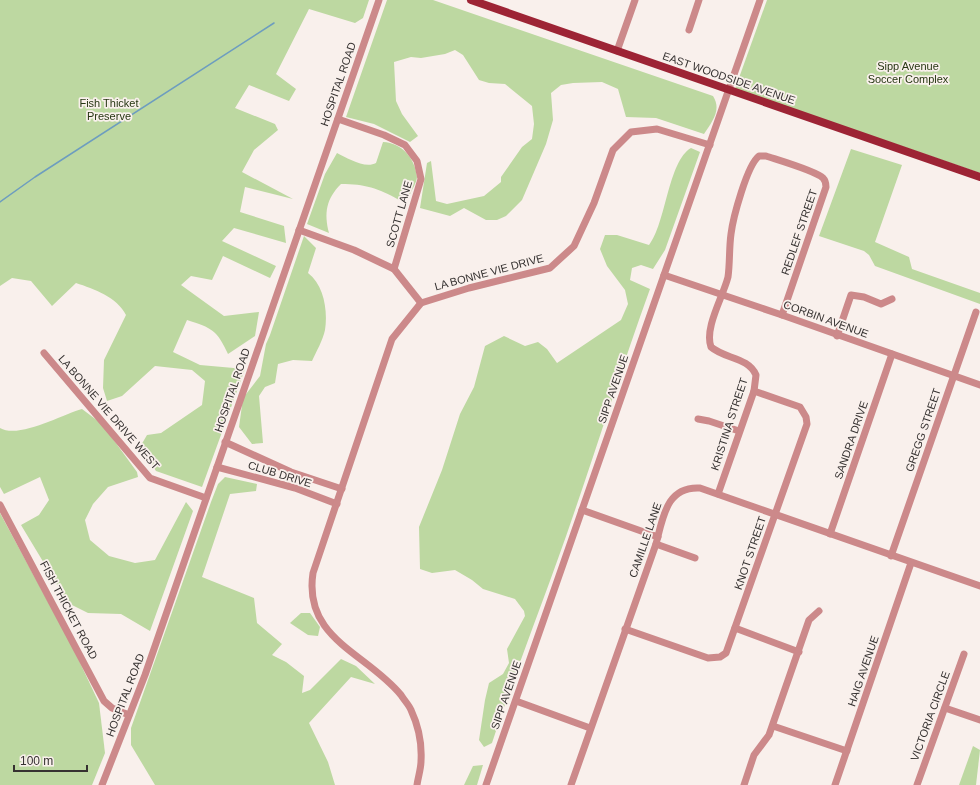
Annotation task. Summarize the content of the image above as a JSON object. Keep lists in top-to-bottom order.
{
  "streets": {
    "main road": ["EAST WOODSIDE AVENUE"],
    "street": [
      "HOSPITAL ROAD",
      "SCOTT LANE",
      "REDLEF STREET",
      "LA BONNE VIE DRIVE",
      "CORBIN AVENUE",
      "SIPP AVENUE",
      "LA BONNE VIE DRIVE WEST",
      "KRISTINA STREET",
      "GREGG STREET",
      "SANDRA DRIVE",
      "CLUB DRIVE",
      "CAMILLE LANE",
      "KNOT STREET",
      "FISH THICKET ROAD",
      "HAIG AVENUE",
      "VICTORIA CIRCLE"
    ]
  },
  "crossings": [
    ["EAST WOODSIDE AVENUE", "SIPP AVENUE"],
    ["HOSPITAL ROAD", "SCOTT LANE"],
    ["HOSPITAL ROAD", "LA BONNE VIE DRIVE WEST"],
    ["HOSPITAL ROAD", "CLUB DRIVE"],
    ["HOSPITAL ROAD", "FISH THICKET ROAD"],
    ["REDLEF STREET", "CORBIN AVENUE"],
    ["REDLEF STREET", "KRISTINA STREET"],
    ["LA BONNE VIE DRIVE", "SIPP AVENUE"],
    ["CORBIN AVENUE", "SIPP AVENUE"],
    ["CORBIN AVENUE", "KRISTINA STREET"],
    ["CORBIN AVENUE", "GREGG STREET"],
    ["CORBIN AVENUE", "SANDRA DRIVE"],
    ["KRISTINA STREET", "CAMILLE LANE"],
    ["KRISTINA STREET", "KNOT STREET"],
    ["GREGG STREET", "CAMILLE LANE"],
    ["SANDRA DRIVE", "CAMILLE LANE"],
    ["CAMILLE LANE", "KNOT STREET"],
    ["CAMILLE LANE", "HAIG AVENUE"]
  ],
  "parks": ["Sipp Avenue Soccer Complex", "Fish Thicket Preserve"],
  "scale_bar": "100 m"
}
